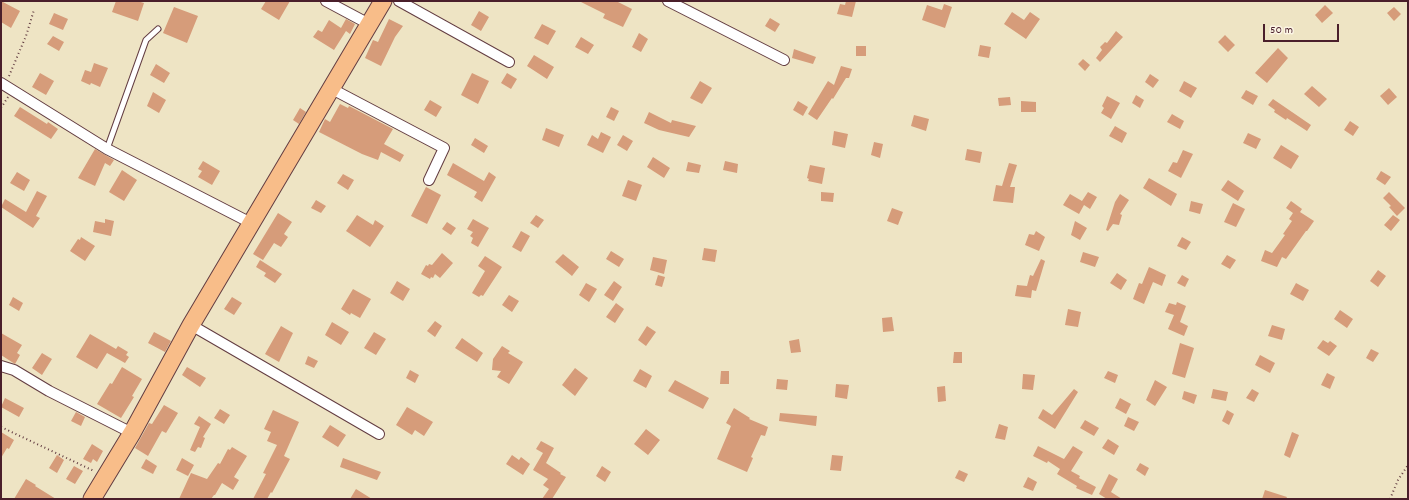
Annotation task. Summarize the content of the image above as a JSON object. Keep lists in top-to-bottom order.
{
  "scale_bar": "50 m"
}
